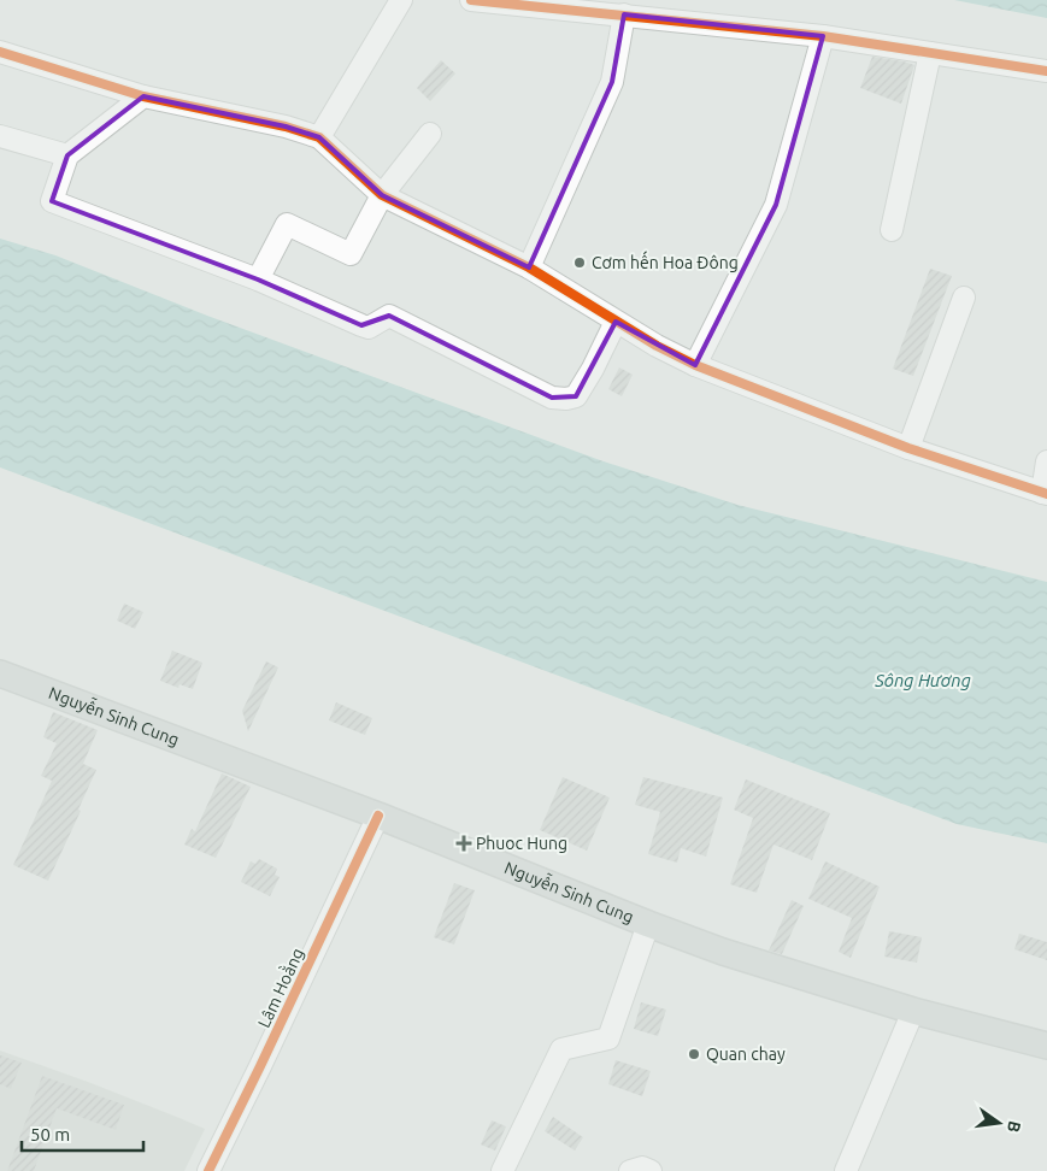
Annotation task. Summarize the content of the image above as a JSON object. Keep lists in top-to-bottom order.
{
  "streets": {
    "main road": ["Nguyễn Sinh Cung"],
    "street": ["Lâm Hoằng"]
  },
  "crossings": [
    ["Nguyễn Sinh Cung", "Lâm Hoằng"]
  ],
  "water": ["Sông Hương"],
  "places": {
    "other": ["Cơm hến Hoa Đông", "Quan chay"],
    "health": ["Phuoc Hung"]
  },
  "scale_bar": "50 m",
  "north": "right"
}
